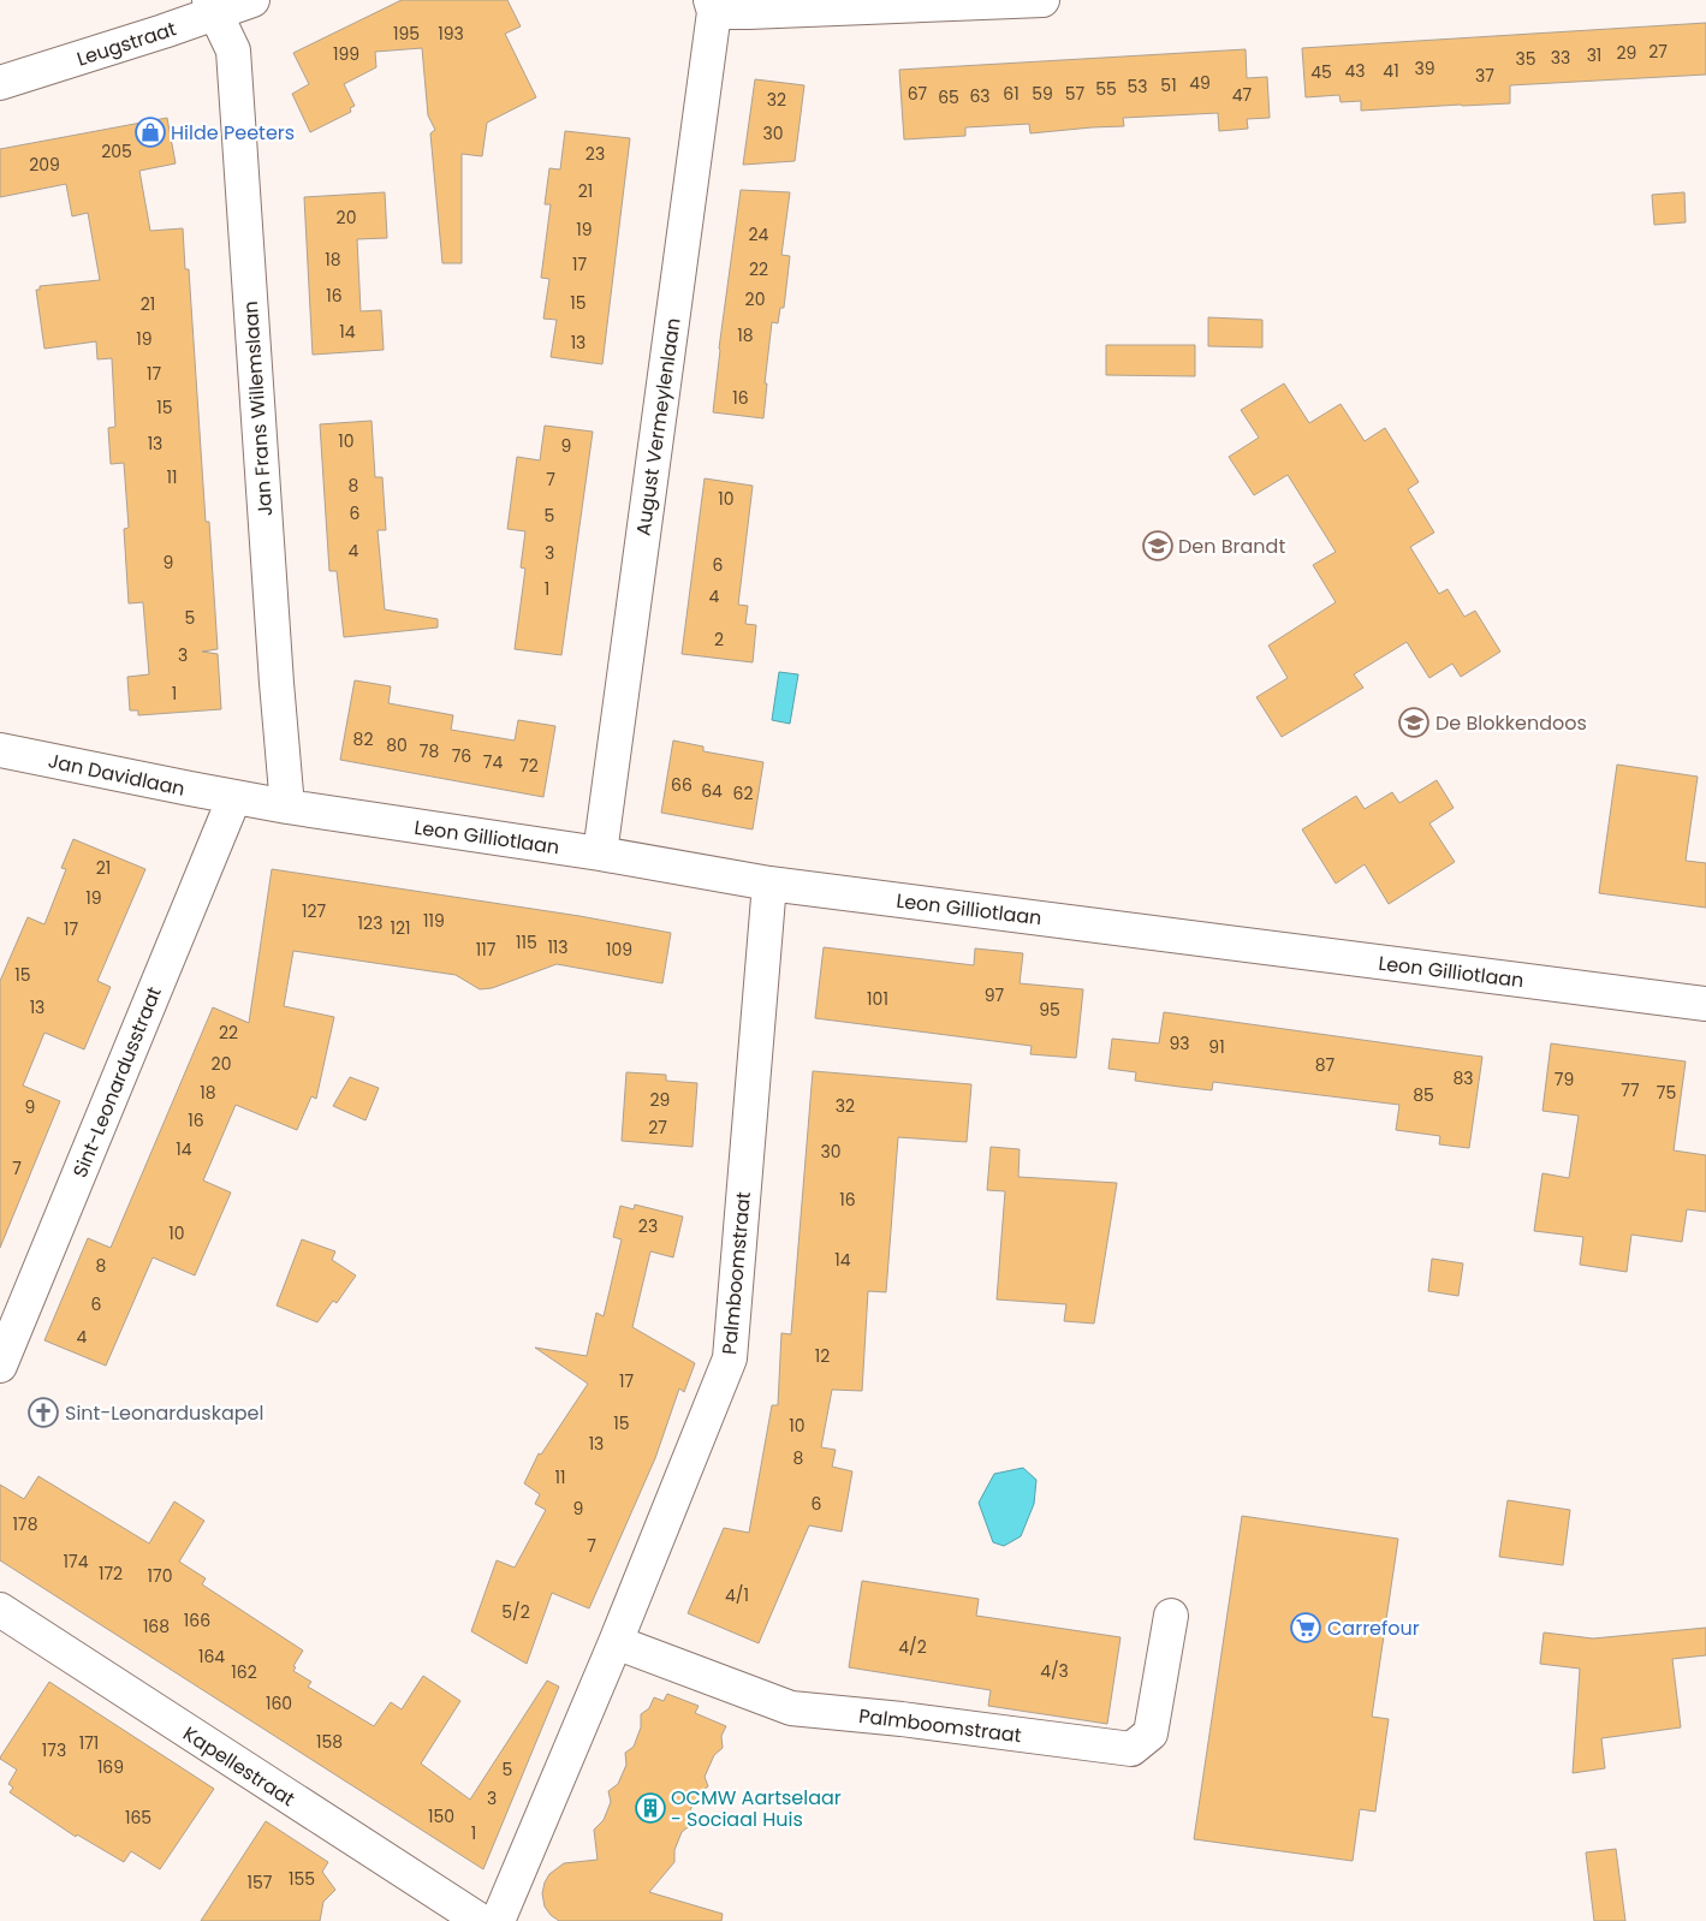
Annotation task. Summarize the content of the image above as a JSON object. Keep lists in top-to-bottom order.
{
  "streets": {
    "street": [
      "Leugstraat",
      "Jan Frans Willemslaan",
      "August Vermeylenlaan",
      "Jan Davidlaan",
      "Leon Gilliotlaan",
      "Sint-Leonardusstraat",
      "Palmboomstraat",
      "Kapellestraat"
    ]
  },
  "crossings": [
    ["Leugstraat", "Jan Frans Willemslaan"],
    ["Jan Frans Willemslaan", "Leon Gilliotlaan"],
    ["August Vermeylenlaan", "Leon Gilliotlaan"],
    ["Jan Davidlaan", "Leon Gilliotlaan"],
    ["Jan Davidlaan", "Sint-Leonardusstraat"],
    ["Leon Gilliotlaan", "Sint-Leonardusstraat"],
    ["Leon Gilliotlaan", "Palmboomstraat"]
  ],
  "places": {
    "shop": ["Hilde Peeters"],
    "school or university": ["Den Brandt", "De Blokkendoos"],
    "church": ["Sint-Leonarduskapel"],
    "supermarket": ["Carrefour"],
    "building": ["OCMW Aartselaar - Sociaal Huis"]
  },
  "house_numbers": [
    "195",
    "193",
    "27",
    "29",
    "199",
    "31",
    "33",
    "35",
    "39",
    "43",
    "41",
    "45",
    "37",
    "49",
    "51",
    "53",
    "55",
    "67",
    "61",
    "59",
    "57",
    "47",
    "63",
    "65",
    "32",
    "30",
    "205",
    "23",
    "209",
    "21",
    "20",
    "19",
    "24",
    "18",
    "17",
    "22",
    "16",
    "20",
    "15",
    "21",
    "14",
    "18",
    "19",
    "13",
    "17",
    "16",
    "15",
    "10",
    "13",
    "9",
    "11",
    "7",
    "8",
    "10",
    "6",
    "5",
    "4",
    "3",
    "9",
    "6",
    "1",
    "4",
    "5",
    "2",
    "3",
    "1",
    "82",
    "80",
    "78",
    "76",
    "74",
    "72",
    "66",
    "64",
    "62",
    "21",
    "19",
    "127",
    "119",
    "123",
    "121",
    "17",
    "115",
    "113",
    "117",
    "109",
    "15",
    "97",
    "101",
    "13",
    "95",
    "22",
    "93",
    "91",
    "20",
    "87",
    "83",
    "79",
    "77",
    "18",
    "75",
    "85",
    "29",
    "32",
    "9",
    "16",
    "27",
    "14",
    "30",
    "7",
    "16",
    "23",
    "10",
    "14",
    "8",
    "6",
    "4",
    "12",
    "17",
    "15",
    "10",
    "13",
    "8",
    "11",
    "6",
    "9",
    "178",
    "7",
    "174",
    "172",
    "170",
    "4/1",
    "5/2",
    "166",
    "168",
    "4/2",
    "164",
    "4/3",
    "162",
    "160",
    "158",
    "171",
    "173",
    "169",
    "5",
    "3",
    "150",
    "165",
    "1",
    "155",
    "157"
  ]
}
